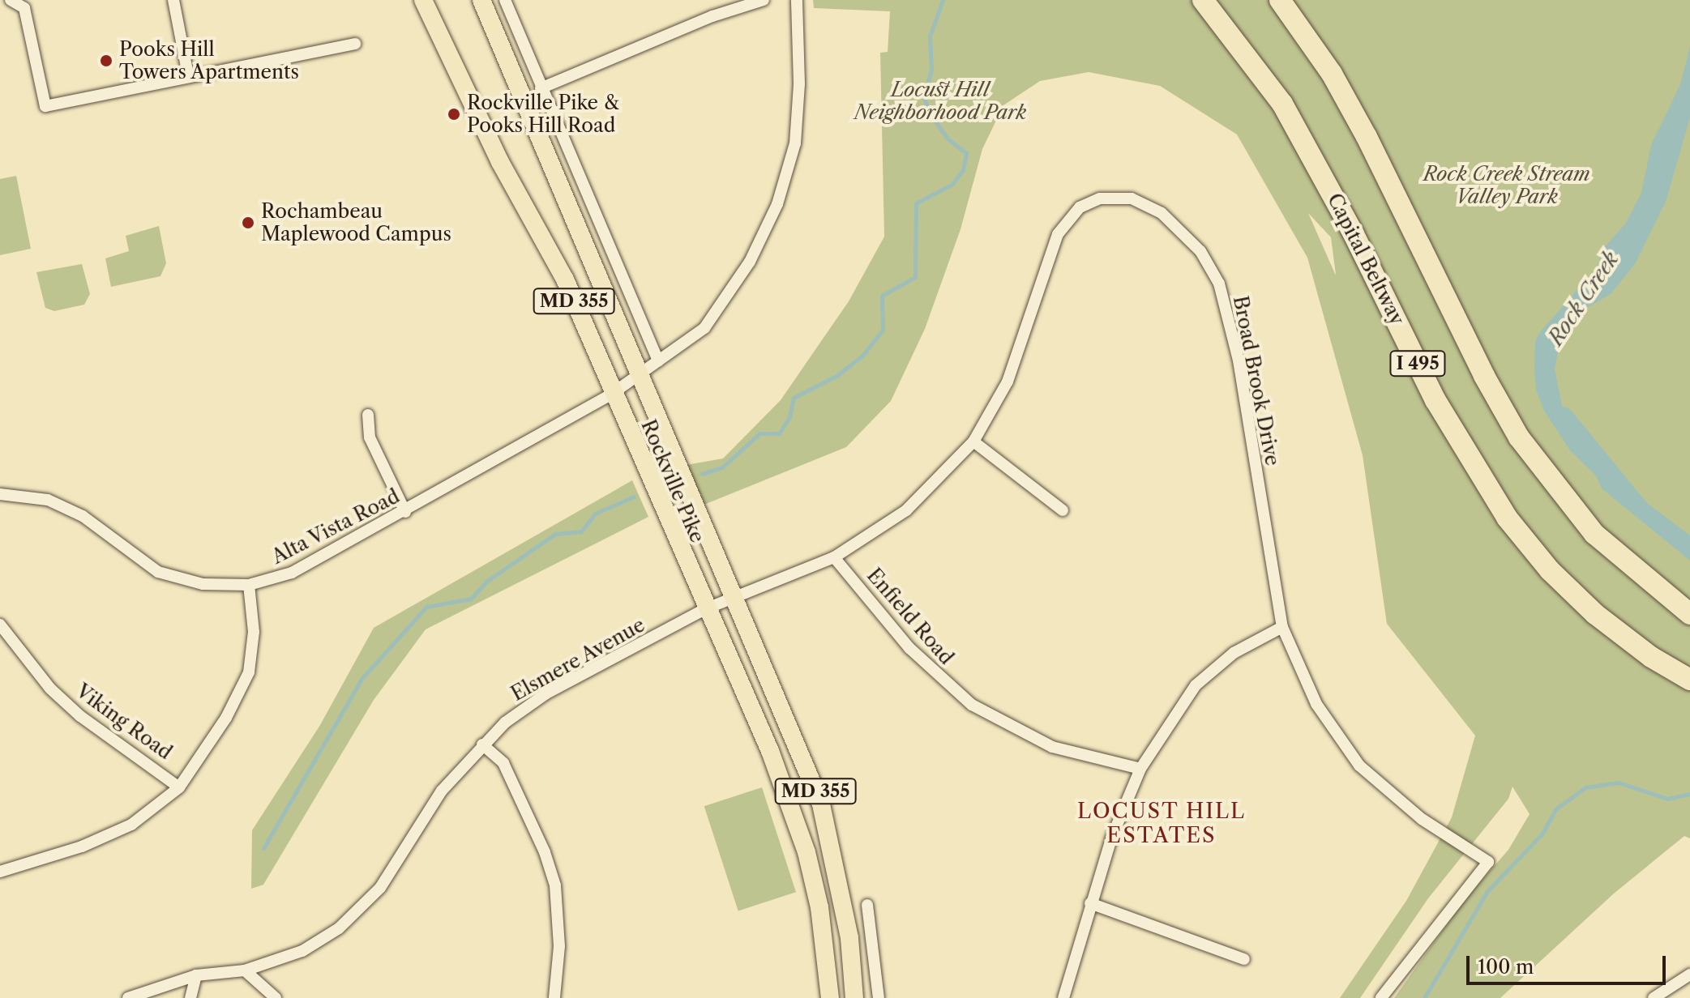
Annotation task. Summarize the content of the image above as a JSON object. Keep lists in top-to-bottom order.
{
  "streets": {
    "highway": ["Capital Beltway", "I 495"],
    "main road": ["MD 355", "Rockville Pike"],
    "street": [
      "Broad Brook Drive",
      "Alta Vista Road",
      "Enfield Road",
      "Elsmere Avenue",
      "Viking Road"
    ]
  },
  "crossings": [
    ["Broad Brook Drive", "Enfield Road"],
    ["Broad Brook Drive", "Elsmere Avenue"],
    ["Rockville Pike", "Alta Vista Road"],
    ["Rockville Pike", "Elsmere Avenue"],
    ["Enfield Road", "Elsmere Avenue"]
  ],
  "districts": ["LOCUST HILL ESTATES"],
  "water": ["Rock Creek"],
  "parks": ["Locust Hill Neighborhood Park", "Rock Creek Stream Valley Park"],
  "places": ["Pooks Hill Towers Apartments", "Rockville Pike & Pooks Hill Road", "Rochambeau Maplewood Campus"],
  "scale_bar": "100 m"
}
